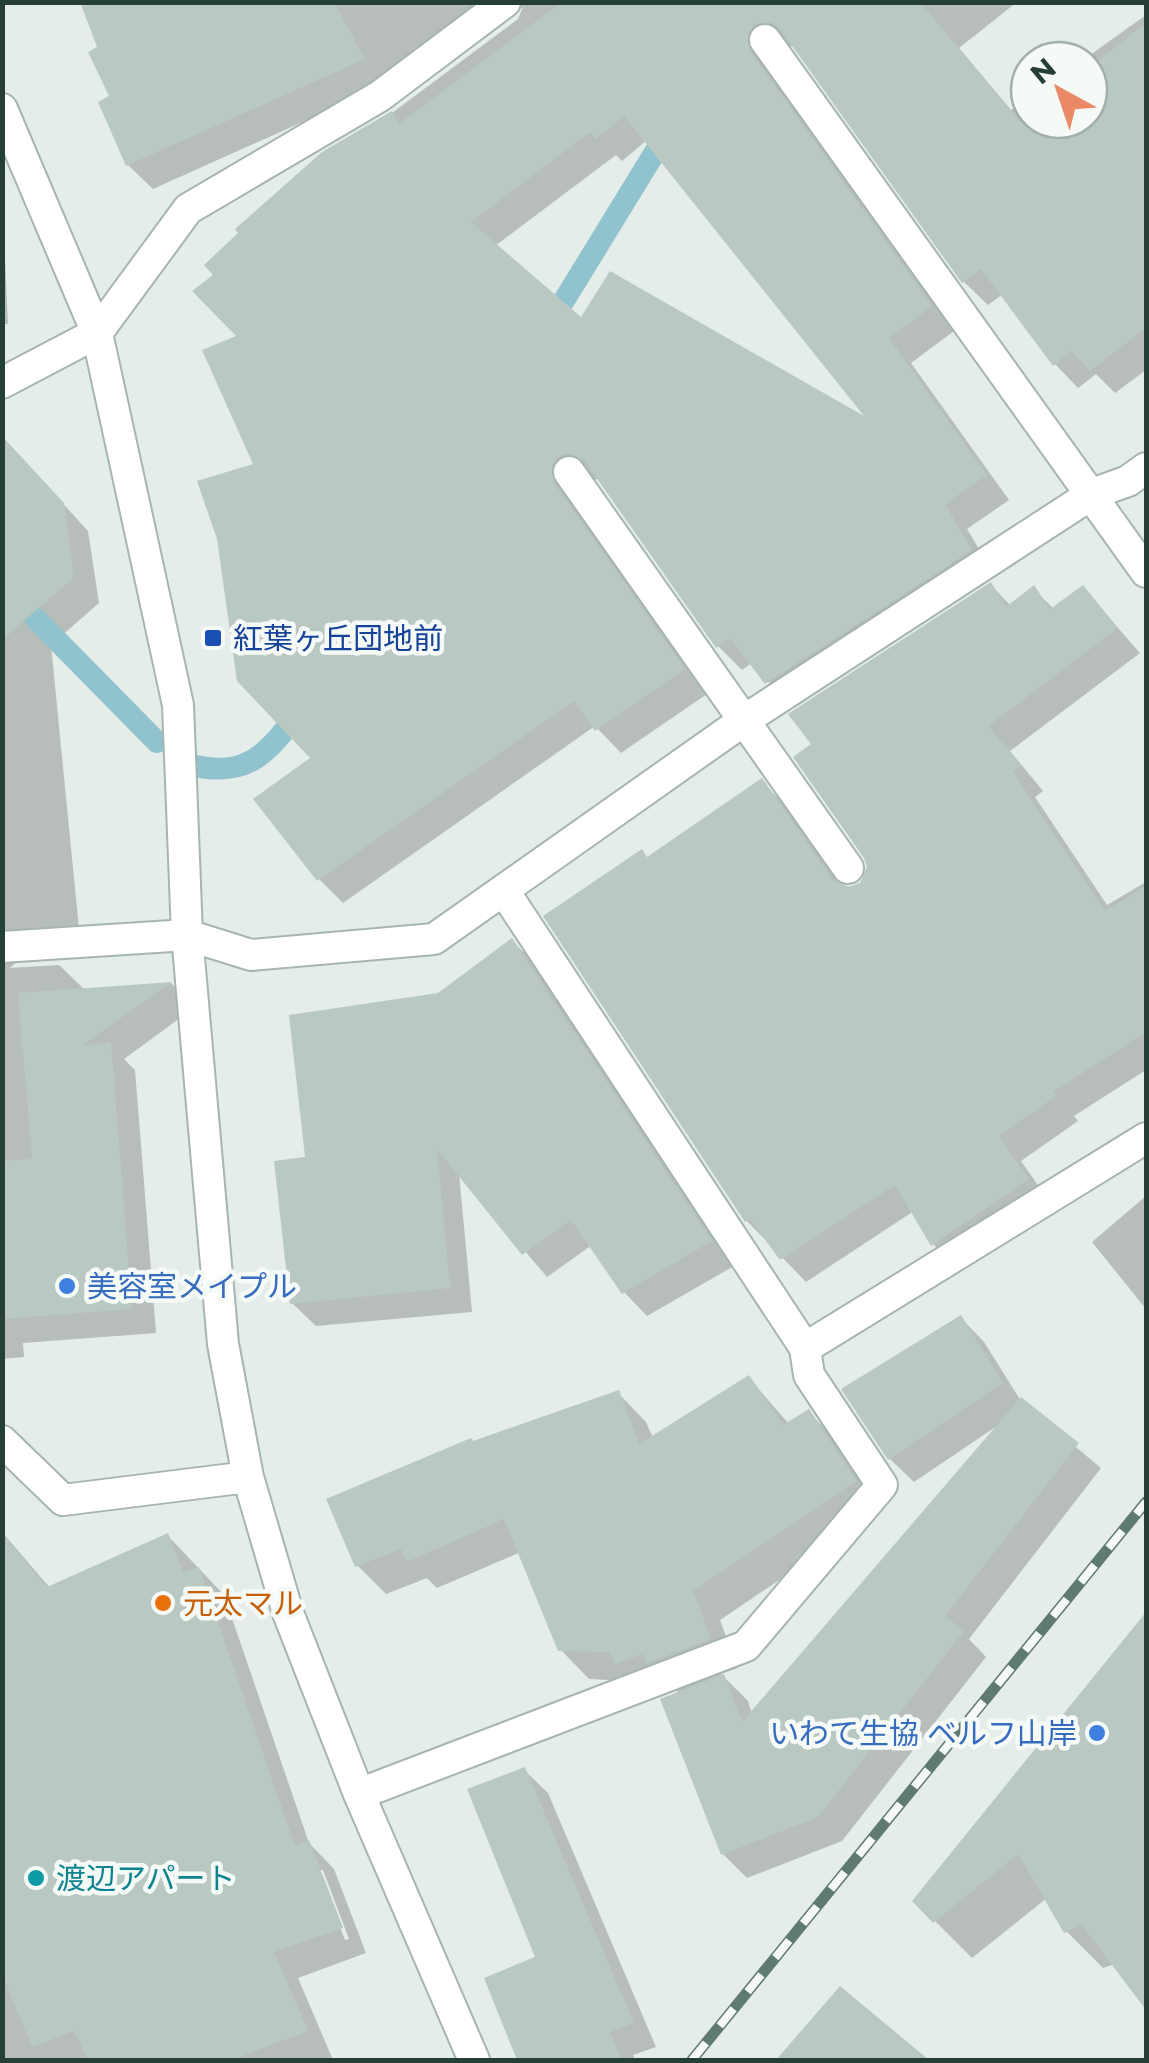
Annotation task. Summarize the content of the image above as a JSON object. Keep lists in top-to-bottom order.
{
  "places": {
    "transit": ["紅葉ヶ丘団地前"],
    "other": [
      "美容室メイプル",
      "元太マル",
      "いわて生協 ベルフ山岸",
      "渡辺アパート"
    ]
  },
  "north": "top left"
}
